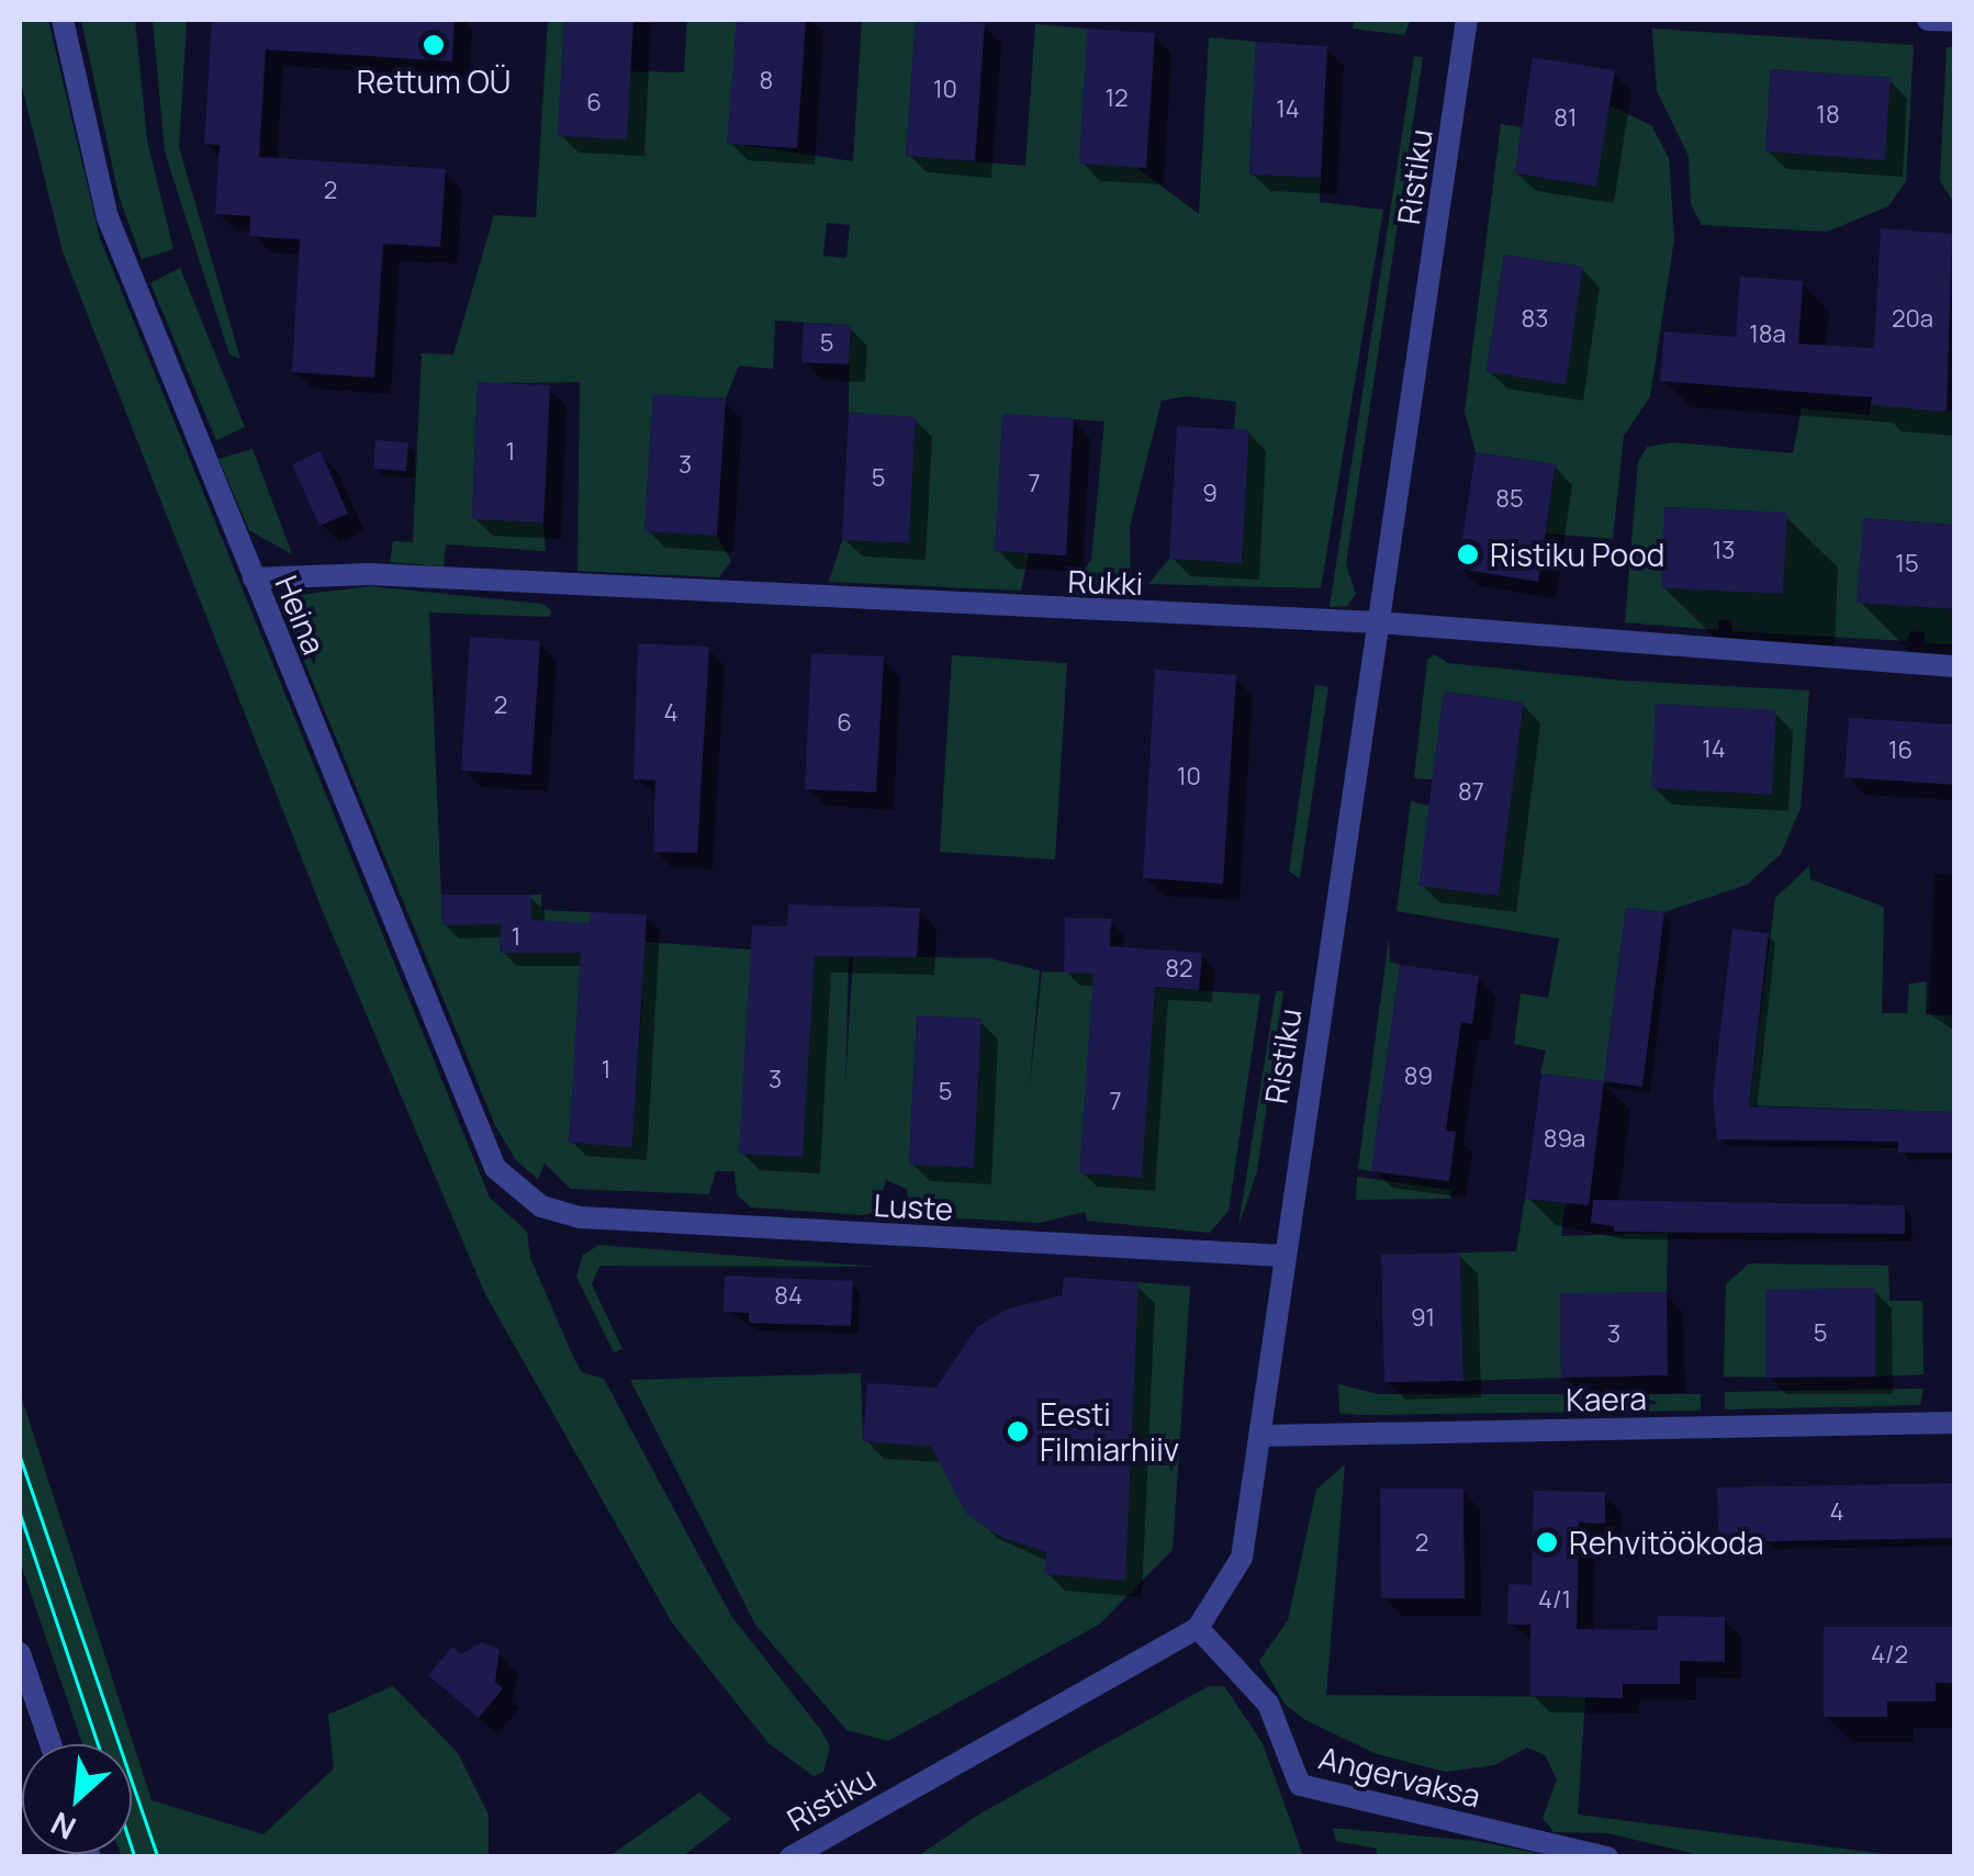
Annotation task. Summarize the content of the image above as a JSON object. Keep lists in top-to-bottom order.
{
  "streets": {
    "street": [
      "Ristiku",
      "Rukki",
      "Heina",
      "Luste",
      "Kaera",
      "Angervaksa"
    ]
  },
  "crossings": [
    ["Ristiku", "Rukki"],
    ["Ristiku", "Luste"],
    ["Ristiku", "Kaera"],
    ["Ristiku", "Angervaksa"],
    ["Rukki", "Heina"],
    ["Heina", "Luste"]
  ],
  "places": [
    "Rettum OÜ",
    "Ristiku Pood",
    "Eesti Filmiarhiiv",
    "Rehvitöökoda"
  ],
  "house_numbers": [
    "8",
    "10",
    "12",
    "6",
    "14",
    "18",
    "81",
    "2",
    "83",
    "20a",
    "18a",
    "5",
    "1",
    "3",
    "5",
    "7",
    "9",
    "85",
    "13",
    "15",
    "2",
    "4",
    "6",
    "14",
    "16",
    "10",
    "87",
    "1",
    "82",
    "1",
    "89",
    "3",
    "5",
    "7",
    "89a",
    "84",
    "91",
    "5",
    "3",
    "4",
    "2",
    "4/1",
    "4/2"
  ],
  "north": "bottom left"
}
